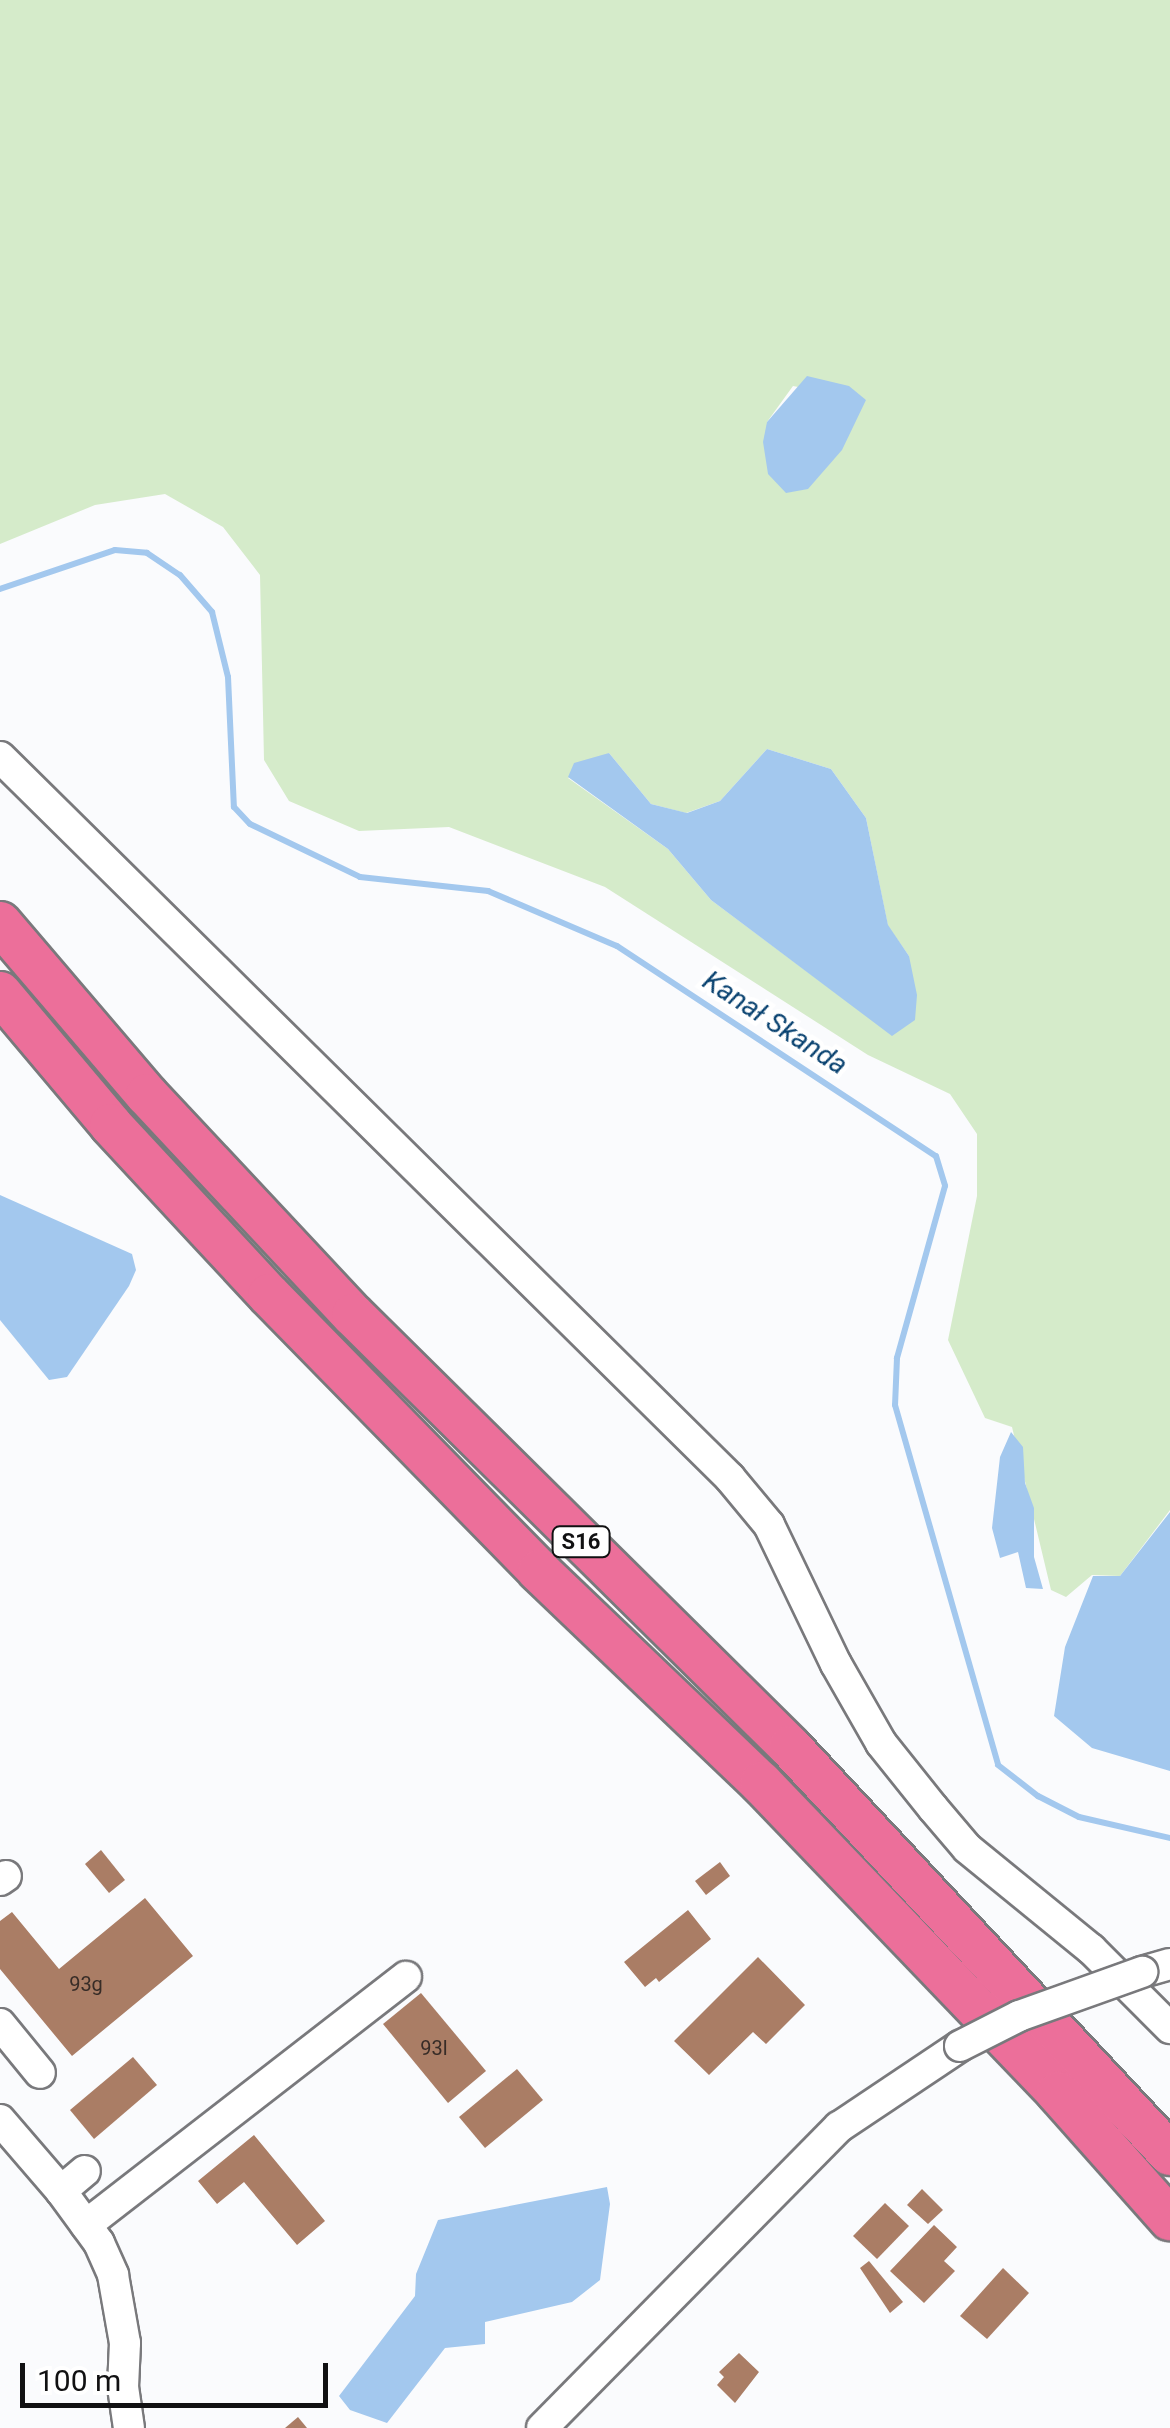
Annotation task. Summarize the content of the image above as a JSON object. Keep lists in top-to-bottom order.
{
  "streets": {
    "highway": ["S16"]
  },
  "water": ["Kanał Skanda"],
  "house_numbers": ["93g", "93l"],
  "scale_bar": "100 m"
}
